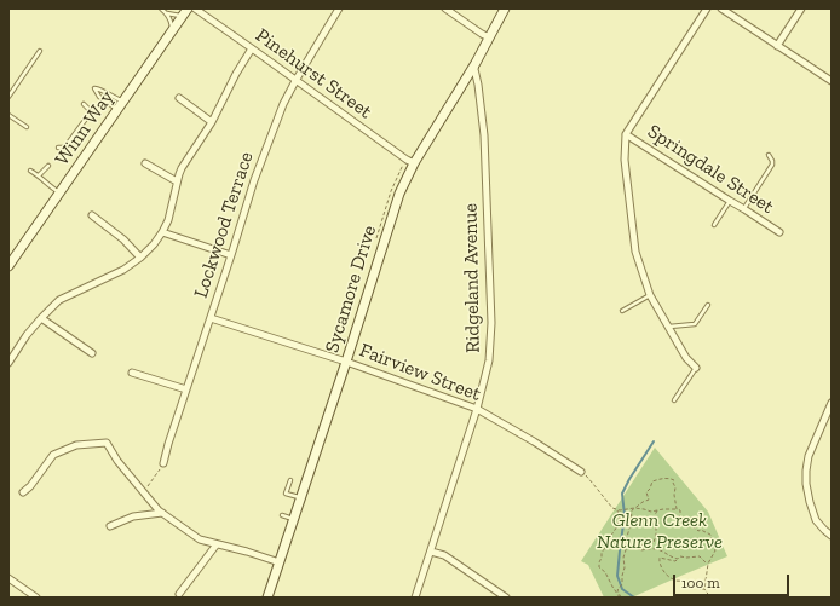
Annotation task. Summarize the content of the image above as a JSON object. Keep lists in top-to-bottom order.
{
  "streets": {
    "street": [
      "Pinehurst Street",
      "Winn Way",
      "Springdale Street",
      "Lockwood Terrace",
      "Ridgeland Avenue",
      "Sycamore Drive",
      "Fairview Street"
    ]
  },
  "crossings": [
    ["Pinehurst Street", "Lockwood Terrace"],
    ["Pinehurst Street", "Sycamore Drive"],
    ["Lockwood Terrace", "Fairview Street"],
    ["Ridgeland Avenue", "Sycamore Drive"],
    ["Ridgeland Avenue", "Fairview Street"],
    ["Sycamore Drive", "Fairview Street"]
  ],
  "parks": ["Glenn Creek Nature Preserve"],
  "scale_bar": "100 m"
}
